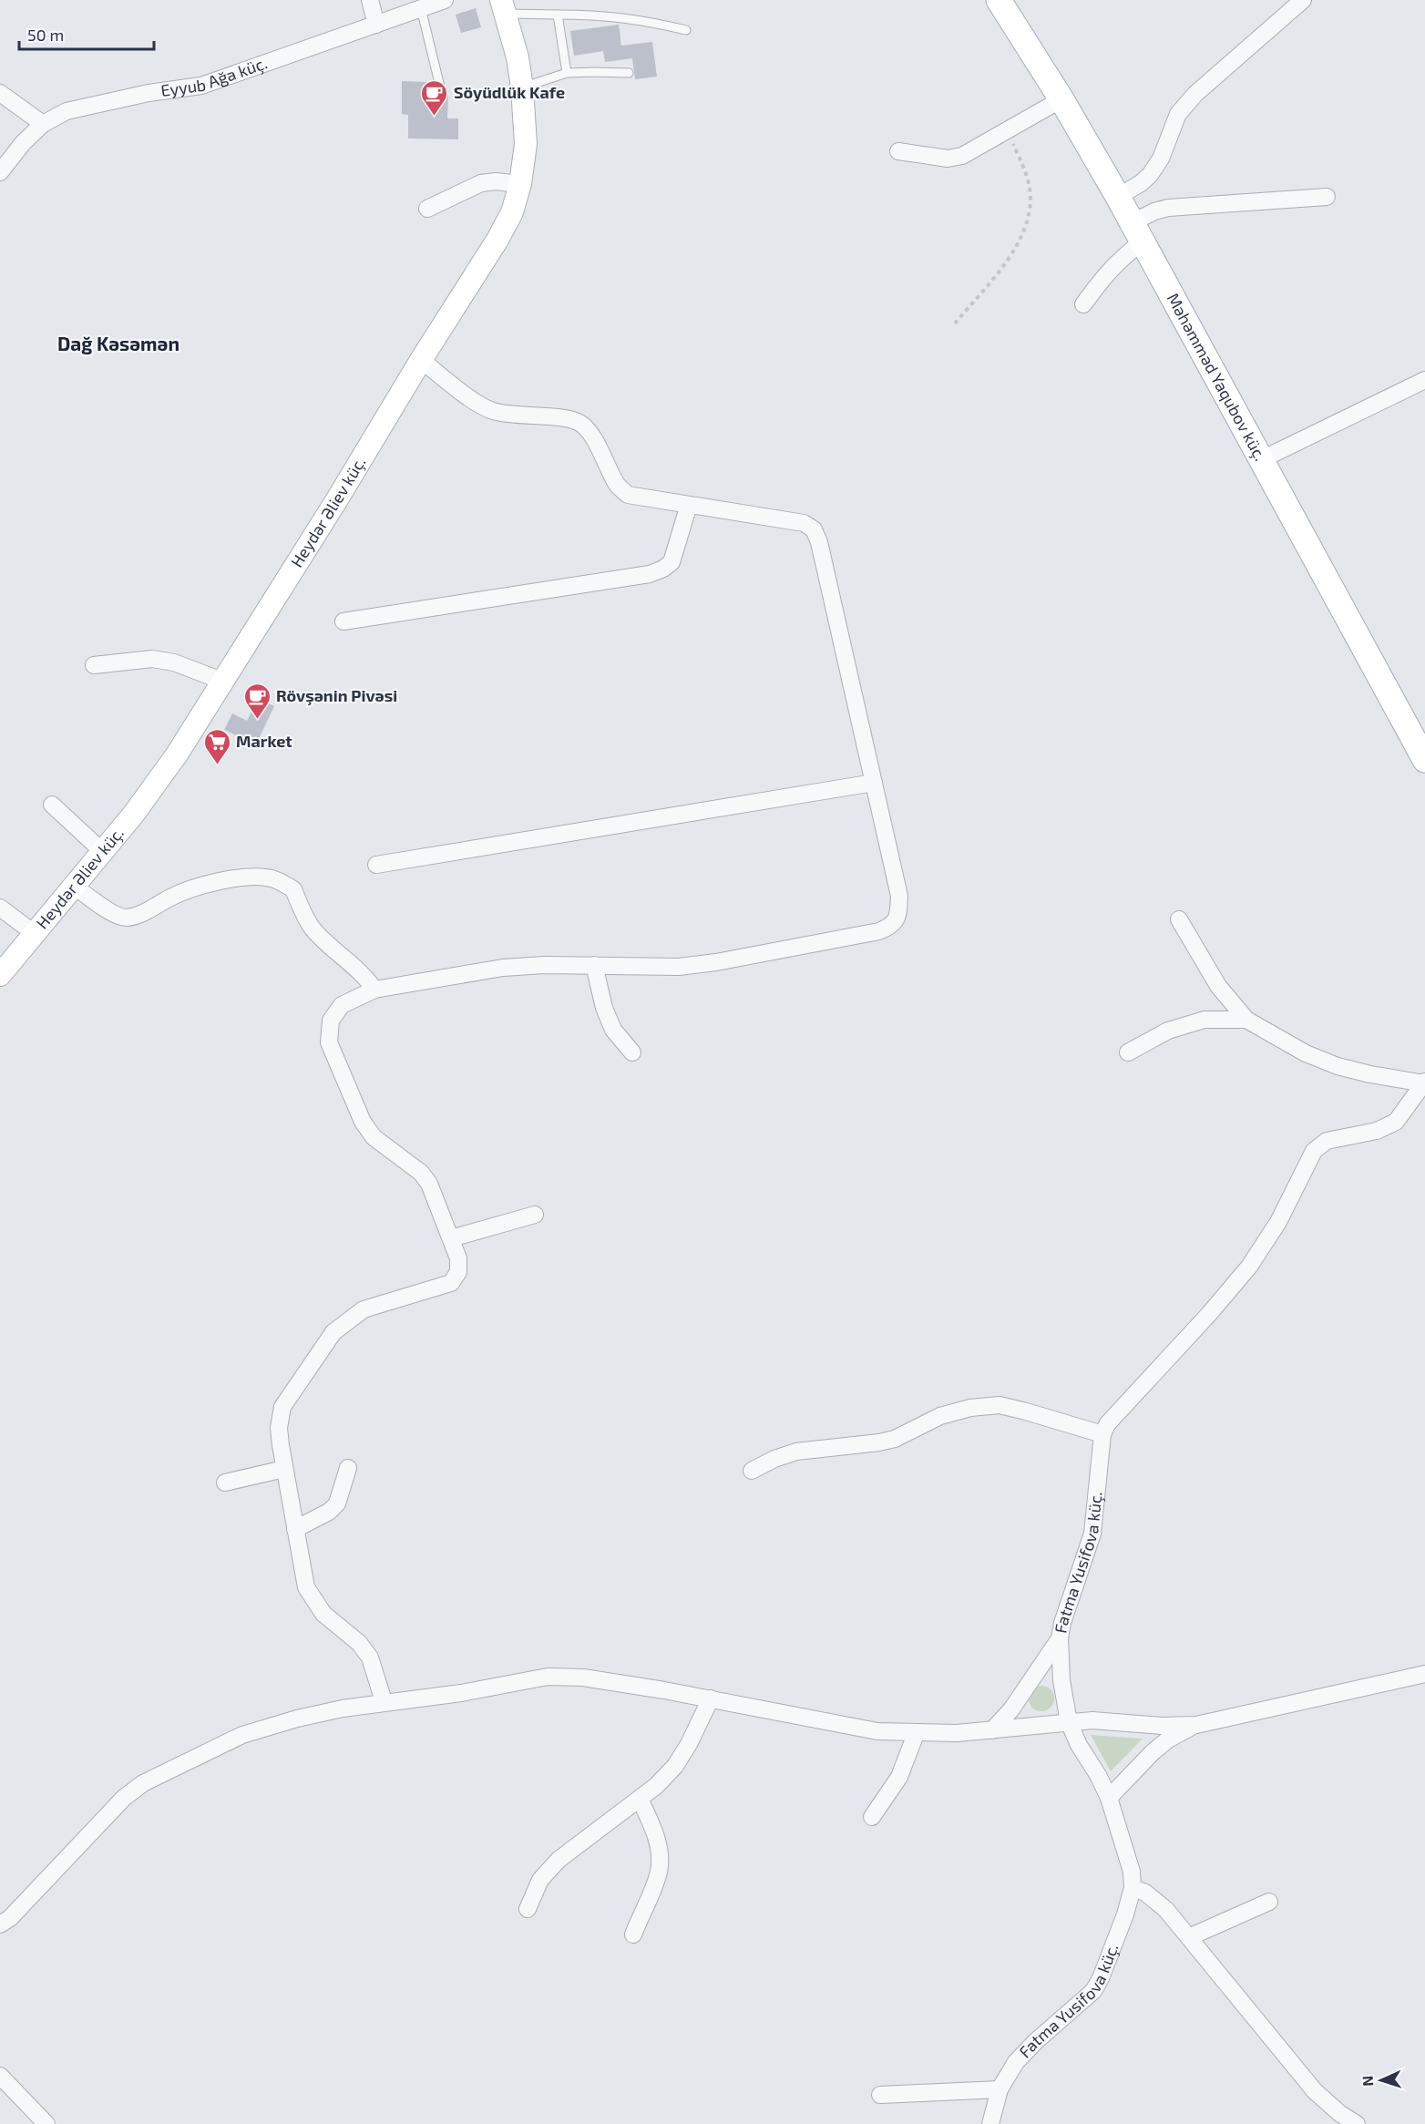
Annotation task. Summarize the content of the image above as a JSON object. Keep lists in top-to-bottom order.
{
  "streets": {
    "main road": ["Məhəmməd Yaqubov küç.", "Heydər Əliev küç."],
    "street": ["Eyyub Ağa küç.", "Fatma Yusifova küç."]
  },
  "districts": ["Dağ Kəsəmən"],
  "places": {
    "cafe": ["Söyüdlük Kafe", "Rövşənin Pivəsi"],
    "supermarket": ["Market"]
  },
  "scale_bar": "50 m",
  "north": "left"
}
